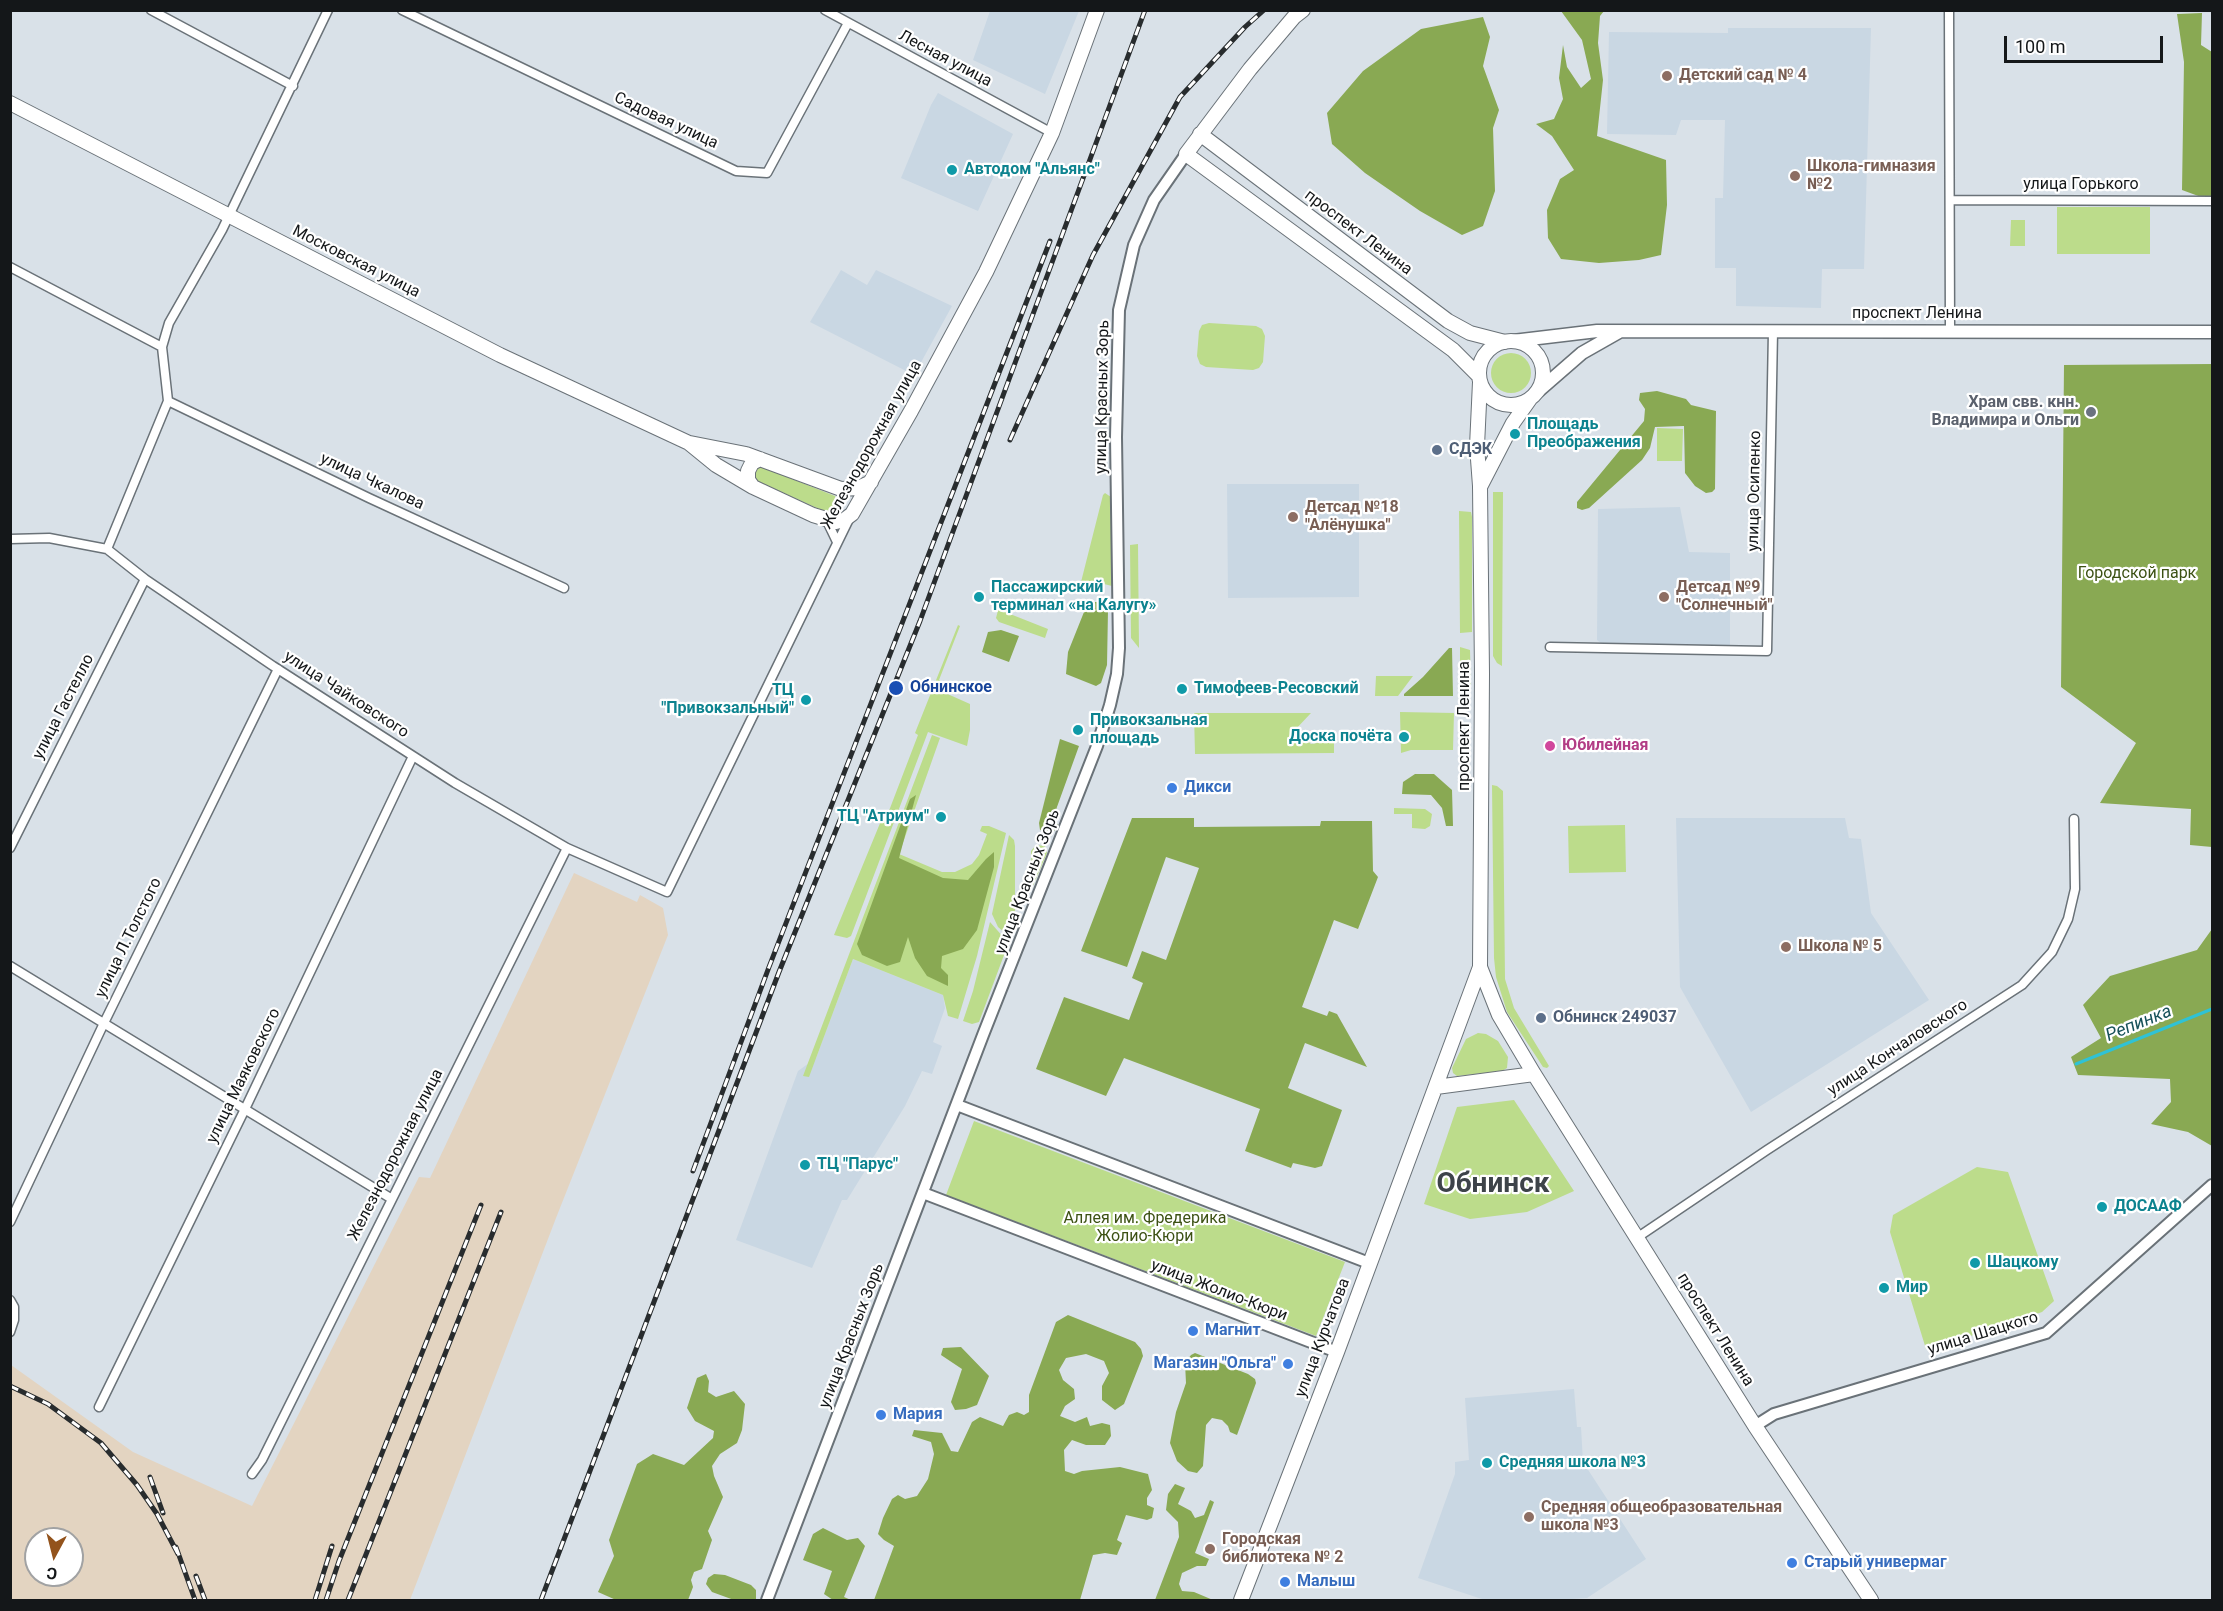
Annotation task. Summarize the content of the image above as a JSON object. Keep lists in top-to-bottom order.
{
  "streets": {
    "main road": [
      "проспект Ленина",
      "Московская улица",
      "Железнодорожная улица",
      "улица Курчатова"
    ],
    "street": [
      "Лесная улица",
      "Садовая улица",
      "улица Горького",
      "улица Красных Зорь",
      "улица Чкалова",
      "улица Осипенко",
      "улица Чайковского",
      "улица Гастелло",
      "улица Л.Толстого",
      "улица Кончаловского",
      "улица Маяковского",
      "улица Жолио-Кюри",
      "улица Шацкого"
    ]
  },
  "crossings": [
    ["Лесная улица", "Садовая улица"],
    ["Лесная улица", "Железнодорожная улица"],
    ["проспект Ленина", "улица Осипенко"],
    ["проспект Ленина", "улица Кончаловского"],
    ["проспект Ленина", "улица Шацкого"],
    ["проспект Ленина", "улица Курчатова"],
    ["улица Красных Зорь", "улица Жолио-Кюри"],
    ["Железнодорожная улица", "улица Чайковского"],
    ["улица Чайковского", "улица Гастелло"],
    ["улица Чайковского", "улица Л.Толстого"],
    ["улица Чайковского", "улица Маяковского"],
    ["улица Жолио-Кюри", "улица Курчатова"]
  ],
  "districts": ["Обнинск"],
  "water": ["Репинка"],
  "parks": ["Городской парк", "Аллея им. Фредерика Жолио-Кюри"],
  "places": [
    "Детский сад № 4",
    "Автодом \"Альянс\"",
    "Школа-гимназия №2",
    "Храм свв. кнн. Владимира и Ольги",
    "Площадь Преображения",
    "СДЭК",
    "Детсад №18 \"Алёнушка\"",
    "Пассажирский терминал «на Калугу»",
    "Детсад №9 \"Солнечный\"",
    "Обнинское",
    "Тимофеев-Ресовский",
    "ТЦ \"Привокзальный\"",
    "Привокзальная площадь",
    "Доска почёта",
    "Юбилейная",
    "Дикси",
    "ТЦ \"Атриум\"",
    "Школа № 5",
    "Обнинск 249037",
    "ТЦ \"Парус\"",
    "ДОСААФ",
    "Шацкому",
    "Мир",
    "Магнит",
    "Магазин \"Ольга\"",
    "Мария",
    "Средняя школа №3",
    "Средняя общеобразовательная школа №3",
    "Городская библиотека № 2",
    "Старый универмаг",
    "Малыш"
  ],
  "scale_bar": "100 m",
  "north": "bottom"
}
